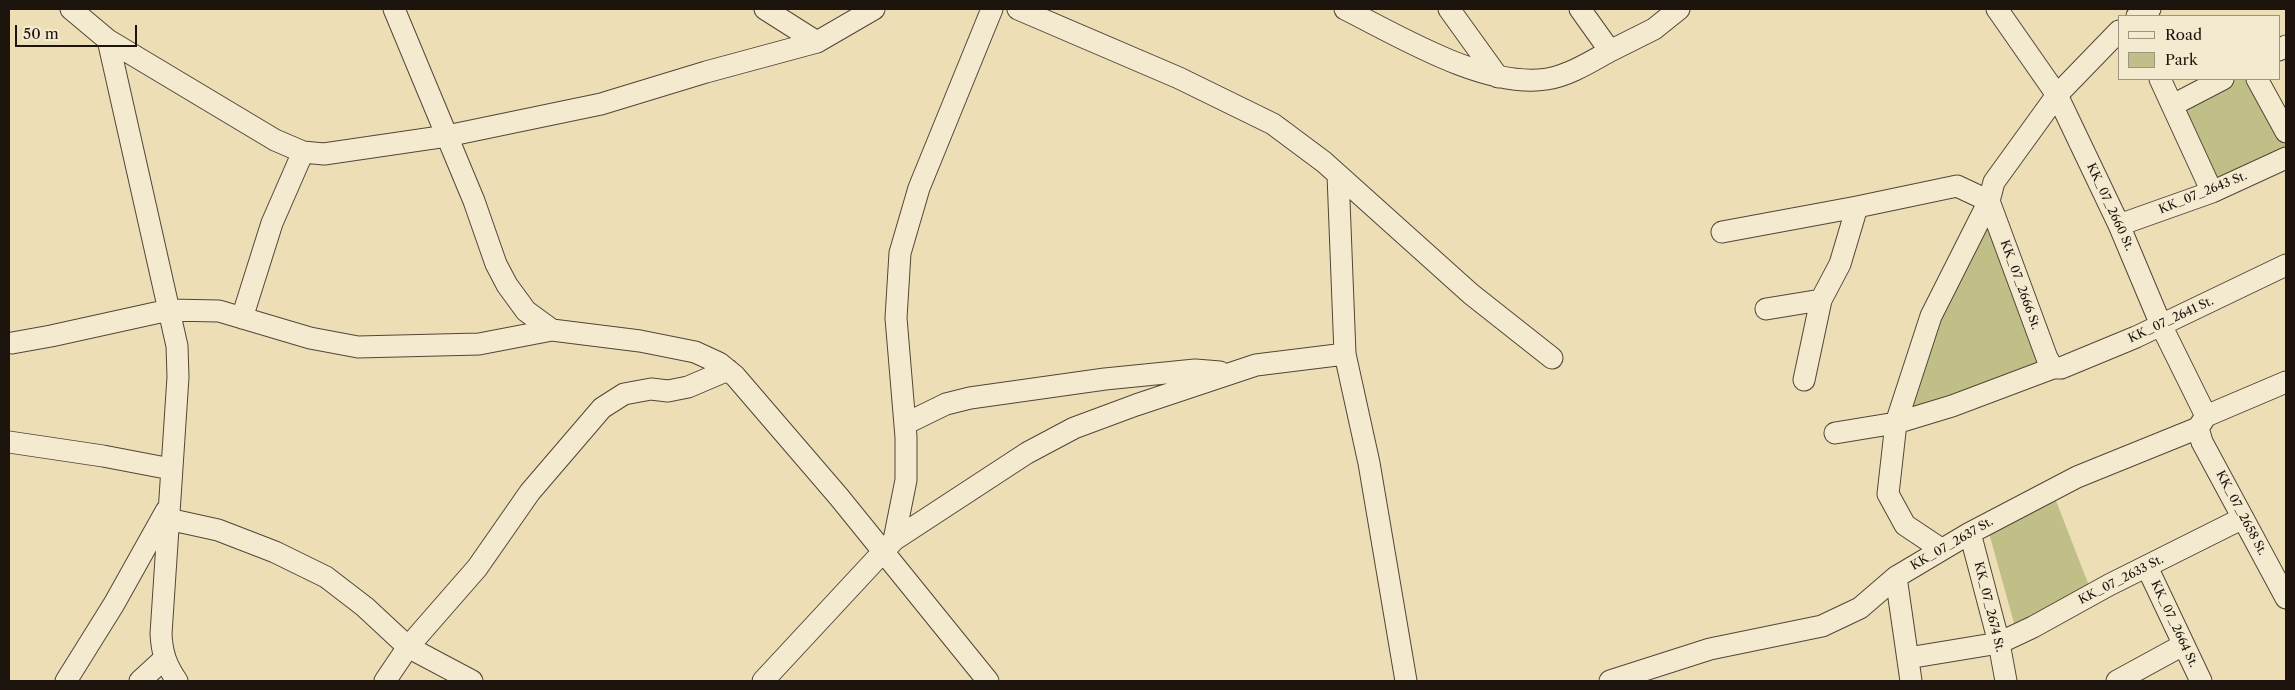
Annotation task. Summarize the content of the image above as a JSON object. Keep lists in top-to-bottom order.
{
  "streets": {
    "street": [
      "KK_07_2643 St.",
      "KK_07_2660 St.",
      "KK_07_2666 St.",
      "KK_07_2641 St.",
      "KK_07_2658 St.",
      "KK_07_2637 St.",
      "KK_07_2633 St.",
      "KK_07_2674 St.",
      "KK_07_2664 St."
    ]
  },
  "crossings": [
    ["KK_07_2643 St.", "KK_07_2660 St."],
    ["KK_07_2660 St.", "KK_07_2641 St."],
    ["KK_07_2660 St.", "KK_07_2658 St."],
    ["KK_07_2660 St.", "KK_07_2637 St."],
    ["KK_07_2666 St.", "KK_07_2641 St."],
    ["KK_07_2658 St.", "KK_07_2637 St."],
    ["KK_07_2658 St.", "KK_07_2633 St."],
    ["KK_07_2637 St.", "KK_07_2674 St."],
    ["KK_07_2633 St.", "KK_07_2674 St."],
    ["KK_07_2633 St.", "KK_07_2664 St."]
  ],
  "legend": ["Road", "Park"],
  "scale_bar": "50 m"
}
